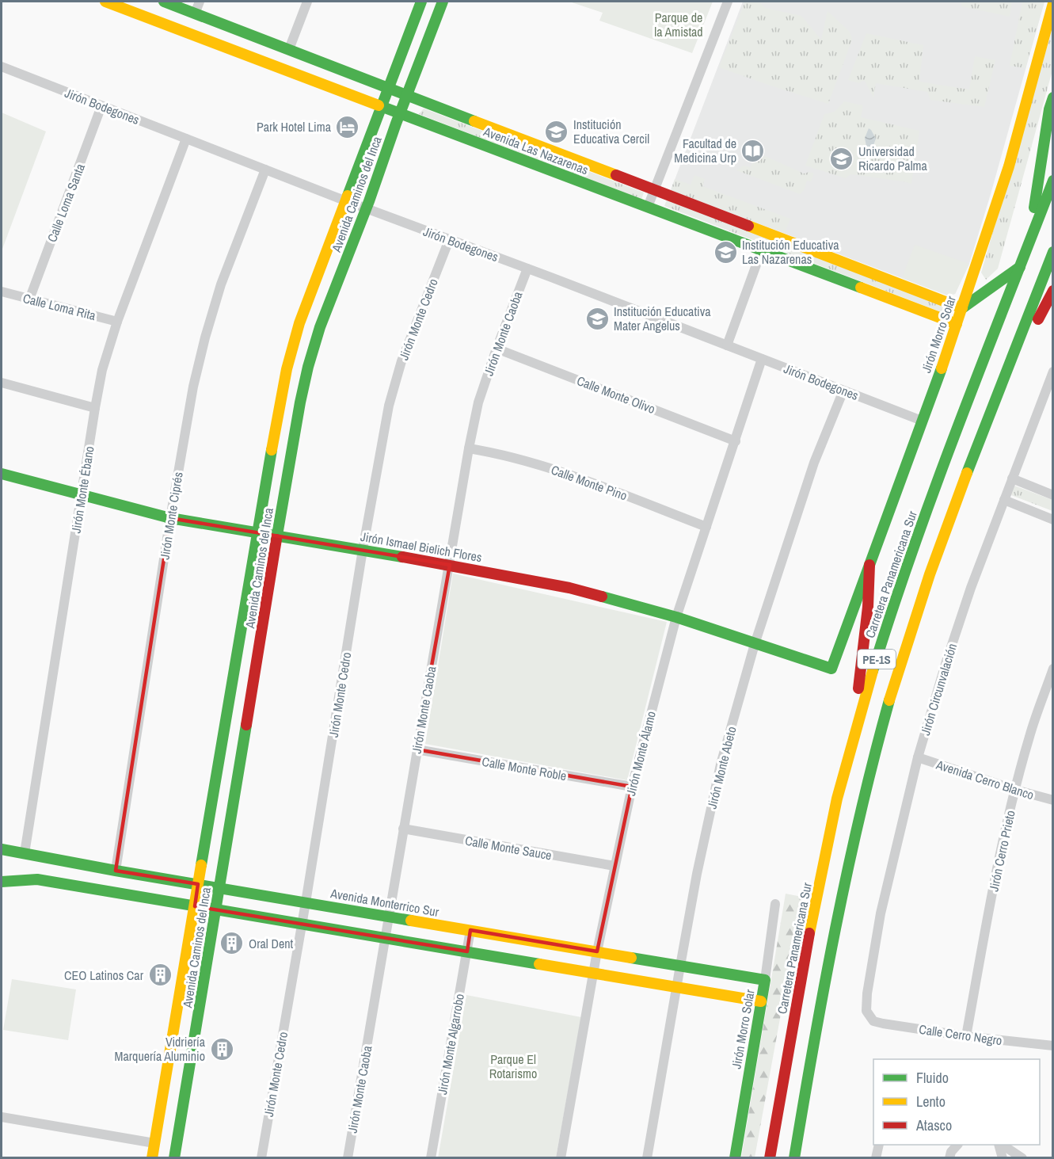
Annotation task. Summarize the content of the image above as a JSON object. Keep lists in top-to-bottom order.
{
  "streets": {
    "main road": [
      "Avenida Las Nazarenas",
      "Avenida Caminos del Inca",
      "Jirón Morro Solar",
      "Jirón Ismael Bielich Flores",
      "Carretera Panamericana Sur",
      "PE-1S",
      "Avenida Monterrico Sur"
    ],
    "street": [
      "Jirón Bodegones",
      "Calle Loma Santa",
      "Calle Loma Rita",
      "Jirón Monte Cedro",
      "Jirón Monte Caoba",
      "Calle Monte Olivo",
      "Calle Monte Pino",
      "Jirón Monte Ébano",
      "Jirón Monte Ciprés",
      "Jirón Circunvalación",
      "Jirón Monte Álamo",
      "Jirón Monte Abeto",
      "Calle Monte Roble",
      "Avenida Cerro Blanco",
      "Calle Monte Sauce",
      "Jirón Cerro Prieto",
      "Calle Cerro Negro",
      "Jirón Monte Algarrobo"
    ]
  },
  "crossings": [
    ["Jirón Bodegones", "Avenida Caminos del Inca"],
    ["Jirón Bodegones", "Calle Loma Santa"],
    ["Jirón Bodegones", "Jirón Monte Cedro"],
    ["Jirón Bodegones", "Jirón Monte Caoba"],
    ["Jirón Bodegones", "Jirón Morro Solar"],
    ["Jirón Bodegones", "Jirón Monte Ébano"],
    ["Jirón Bodegones", "Jirón Monte Ciprés"],
    ["Jirón Bodegones", "Jirón Monte Álamo"],
    ["Jirón Bodegones", "Jirón Monte Abeto"],
    ["Avenida Las Nazarenas", "Avenida Caminos del Inca"],
    ["Avenida Las Nazarenas", "Jirón Morro Solar"],
    ["Avenida Caminos del Inca", "Jirón Ismael Bielich Flores"],
    ["Avenida Caminos del Inca", "Avenida Monterrico Sur"],
    ["Calle Loma Santa", "Calle Loma Rita"],
    ["Calle Loma Rita", "Jirón Monte Ébano"],
    ["Jirón Monte Cedro", "Jirón Ismael Bielich Flores"],
    ["Jirón Monte Cedro", "Avenida Monterrico Sur"],
    ["Jirón Monte Caoba", "Calle Monte Olivo"],
    ["Jirón Monte Caoba", "Calle Monte Pino"],
    ["Jirón Monte Caoba", "Jirón Ismael Bielich Flores"],
    ["Jirón Monte Caoba", "Calle Monte Roble"],
    ["Jirón Monte Caoba", "Calle Monte Sauce"],
    ["Jirón Monte Caoba", "Avenida Monterrico Sur"],
    ["Jirón Morro Solar", "Jirón Ismael Bielich Flores"],
    ["Jirón Morro Solar", "Avenida Monterrico Sur"],
    ["Calle Monte Olivo", "Jirón Monte Álamo"],
    ["Calle Monte Pino", "Jirón Monte Álamo"],
    ["Jirón Monte Ébano", "Jirón Ismael Bielich Flores"],
    ["Jirón Monte Ébano", "Avenida Monterrico Sur"],
    ["Jirón Monte Ciprés", "Jirón Ismael Bielich Flores"],
    ["Jirón Monte Ciprés", "Avenida Monterrico Sur"],
    ["Jirón Ismael Bielich Flores", "Jirón Monte Álamo"],
    ["Jirón Ismael Bielich Flores", "Jirón Monte Abeto"],
    ["Jirón Circunvalación", "Avenida Cerro Blanco"],
    ["Jirón Circunvalación", "Calle Cerro Negro"],
    ["Jirón Monte Álamo", "Calle Monte Roble"],
    ["Jirón Monte Álamo", "Calle Monte Sauce"],
    ["Jirón Monte Álamo", "Avenida Monterrico Sur"],
    ["Jirón Monte Abeto", "Avenida Monterrico Sur"],
    ["Avenida Cerro Blanco", "Jirón Cerro Prieto"],
    ["Jirón Cerro Prieto", "Calle Cerro Negro"],
    ["Avenida Monterrico Sur", "Jirón Monte Algarrobo"]
  ],
  "parks": ["Parque de la Amistad", "Parque El Rotarismo"],
  "places": {
    "hotel": ["Park Hotel Lima"],
    "school or university": [
      "Institución Educativa Cercil",
      "Universidad Ricardo Palma",
      "Institución Educativa Las Nazarenas",
      "Institución Educativa Mater Angelus"
    ],
    "library": ["Facultad de Medicina Urp"],
    "building": ["Oral Dent", "CEO Latinos Car", "Vidriería Marquería Aluminio"]
  },
  "legend": ["Fluido", "Lento", "Atasco"]
}
